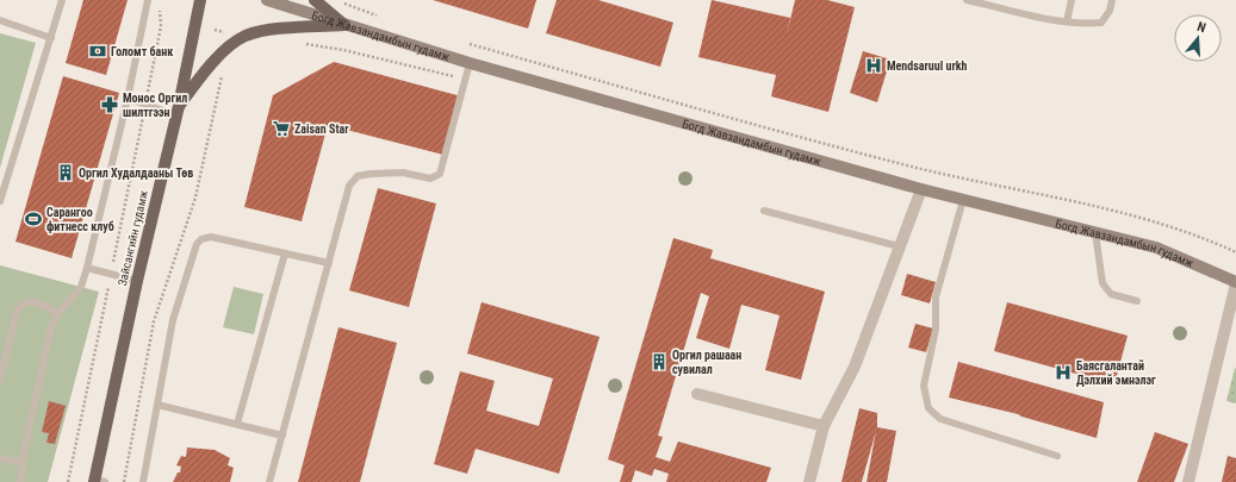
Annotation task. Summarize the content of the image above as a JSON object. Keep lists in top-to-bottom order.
{
  "streets": {
    "main road": ["Богд Жавзандамбын гудамж", "Зайсангийн гудамж"]
  },
  "places": {
    "bank": ["Голомт банк"],
    "hospital": ["Mendsaruul urkh", "Баясгалантай Дэлхий эмнэлэг"],
    "pharmacy": ["Монос Оргил шилтгээн"],
    "supermarket": ["Zaisan Star"],
    "building": ["Оргил Худалдааны Төв", "Оргил рашаан сувилал"],
    "sports": ["Сарангоо фитнесс клуб"]
  },
  "north": "top"
}
